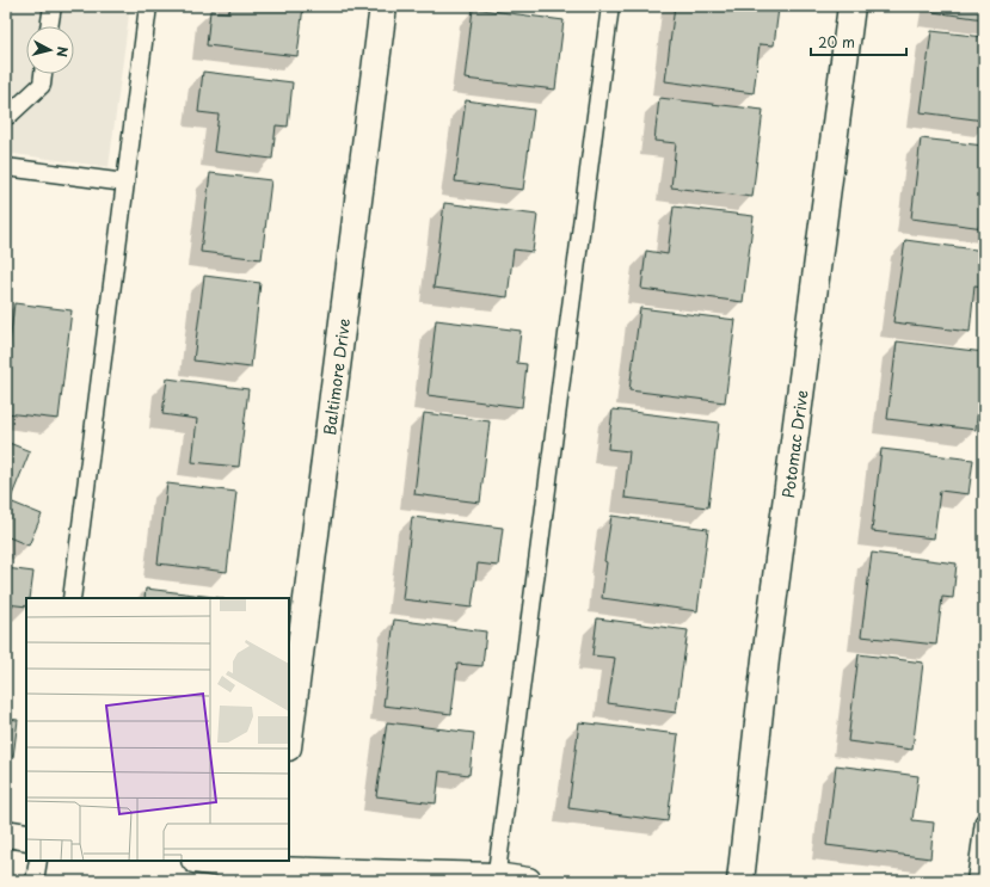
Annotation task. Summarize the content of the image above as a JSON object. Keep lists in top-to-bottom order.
{
  "streets": {
    "street": ["Baltimore Drive", "Potomac Drive"]
  },
  "scale_bar": "20 m",
  "north": "right"
}
